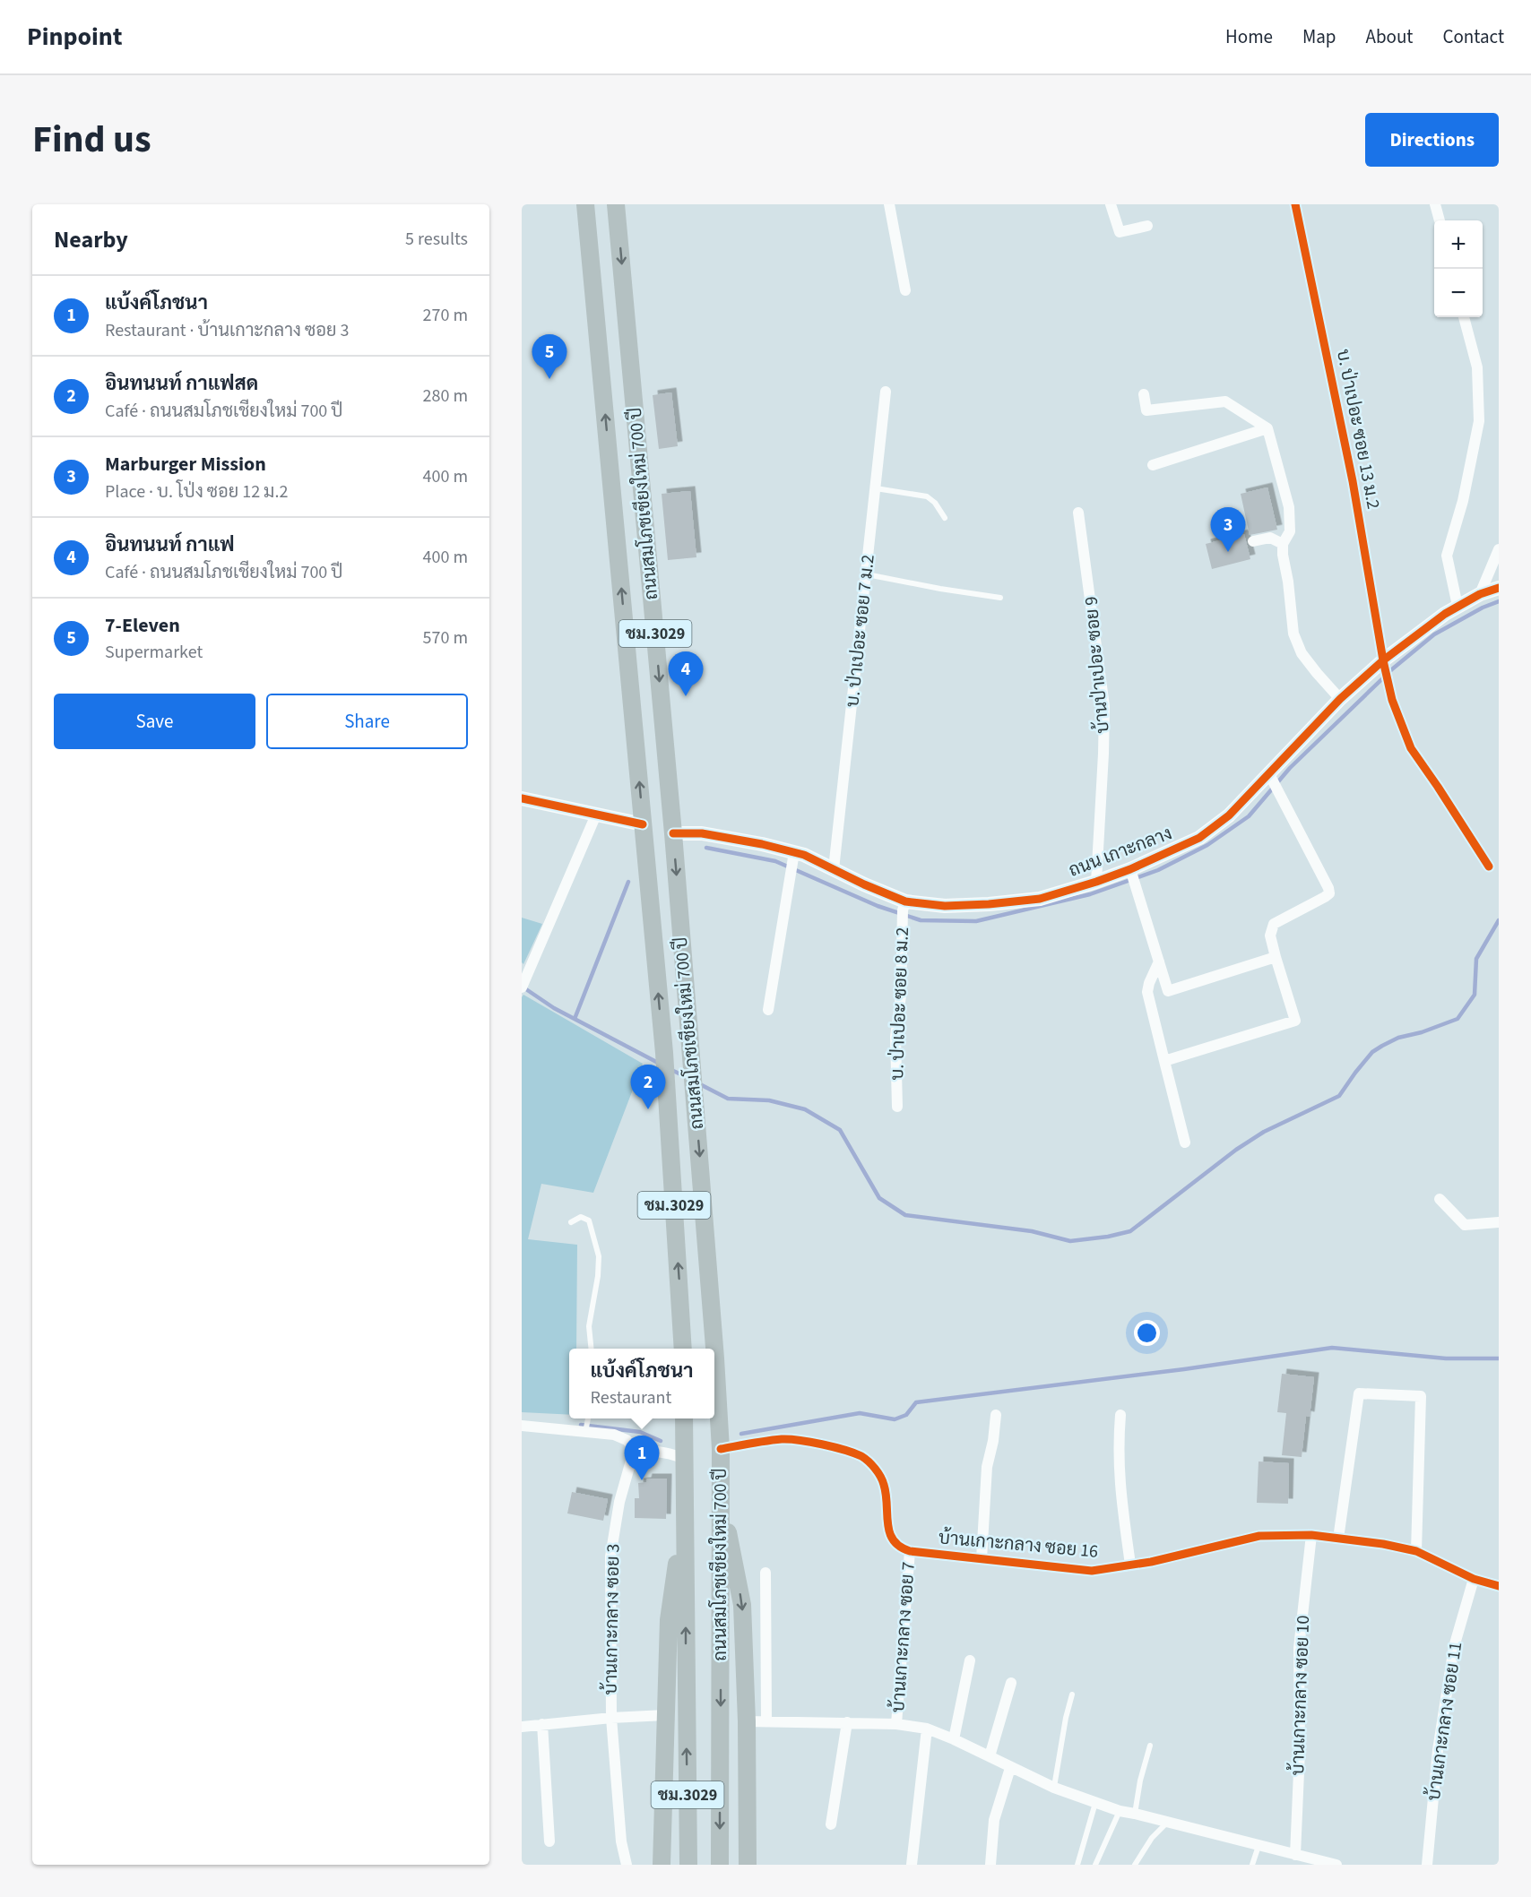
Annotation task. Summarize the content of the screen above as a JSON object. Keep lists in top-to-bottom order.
{
  "streets": {
    "main road": ["ถนนสมโภชเชียงใหม่ 700 ปี", "ชม.3029"],
    "street": [
      "บ. ป่าเปอะ ซอย 13 ม.2",
      "บ. ป่าเปอะ ซอย 7 ม.2",
      "บ้านป่าเปอะ ซอย 9",
      "ถนน เกาะกลาง",
      "บ. ป่าเปอะ ซอย 8 ม.2",
      "บ้านเกาะกลาง ซอย 16",
      "บ้านเกาะกลาง ซอย 3",
      "บ้านเกาะกลาง ซอย 7",
      "บ้านเกาะกลาง ซอย 10",
      "บ้านเกาะกลาง ซอย 11"
    ]
  },
  "crossings": [
    ["บ. ป่าเปอะ ซอย 13 ม.2", "ถนน เกาะกลาง"],
    ["ถนนสมโภชเชียงใหม่ 700 ปี", "ถนน เกาะกลาง"],
    ["บ. ป่าเปอะ ซอย 7 ม.2", "ถนน เกาะกลาง"],
    ["บ้านป่าเปอะ ซอย 9", "ถนน เกาะกลาง"],
    ["ถนน เกาะกลาง", "บ. ป่าเปอะ ซอย 8 ม.2"],
    ["บ้านเกาะกลาง ซอย 16", "บ้านเกาะกลาง ซอย 7"],
    ["บ้านเกาะกลาง ซอย 16", "บ้านเกาะกลาง ซอย 10"],
    ["บ้านเกาะกลาง ซอย 16", "บ้านเกาะกลาง ซอย 11"]
  ],
  "page": {
    "header": "Pinpoint",
    "nav": [
      "Home",
      "Map",
      "About",
      "Contact"
    ],
    "title": "Find us",
    "buttons": [
      "Directions",
      ["Save", "Share"]
    ],
    "heading": ["Nearby", "5 results"],
    "map_buttons": ["+", "−"],
    "list": [
      {
        "mark": "1",
        "name": "แบ้งค์โภชนา",
        "note": "Restaurant · บ้านเกาะกลาง ซอย 3",
        "value": "270 m"
      },
      {
        "mark": "2",
        "name": "อินทนนท์ กาแฟสด",
        "note": "Café · ถนนสมโภชเชียงใหม่ 700 ปี",
        "value": "280 m"
      },
      {
        "mark": "3",
        "name": "Marburger Mission",
        "note": "Place · บ. โป่ง ซอย 12 ม.2",
        "value": "400 m"
      },
      {
        "mark": "4",
        "name": "อินทนนท์ กาแฟ",
        "note": "Café · ถนนสมโภชเชียงใหม่ 700 ปี",
        "value": "400 m"
      },
      {
        "mark": "5",
        "name": "7-Eleven",
        "note": "Supermarket",
        "value": "570 m"
      }
    ],
    "pins": [
      "5",
      "3",
      "4",
      "2",
      "1"
    ],
    "popup": ["แบ้งค์โภชนา", "Restaurant"]
  }
}
